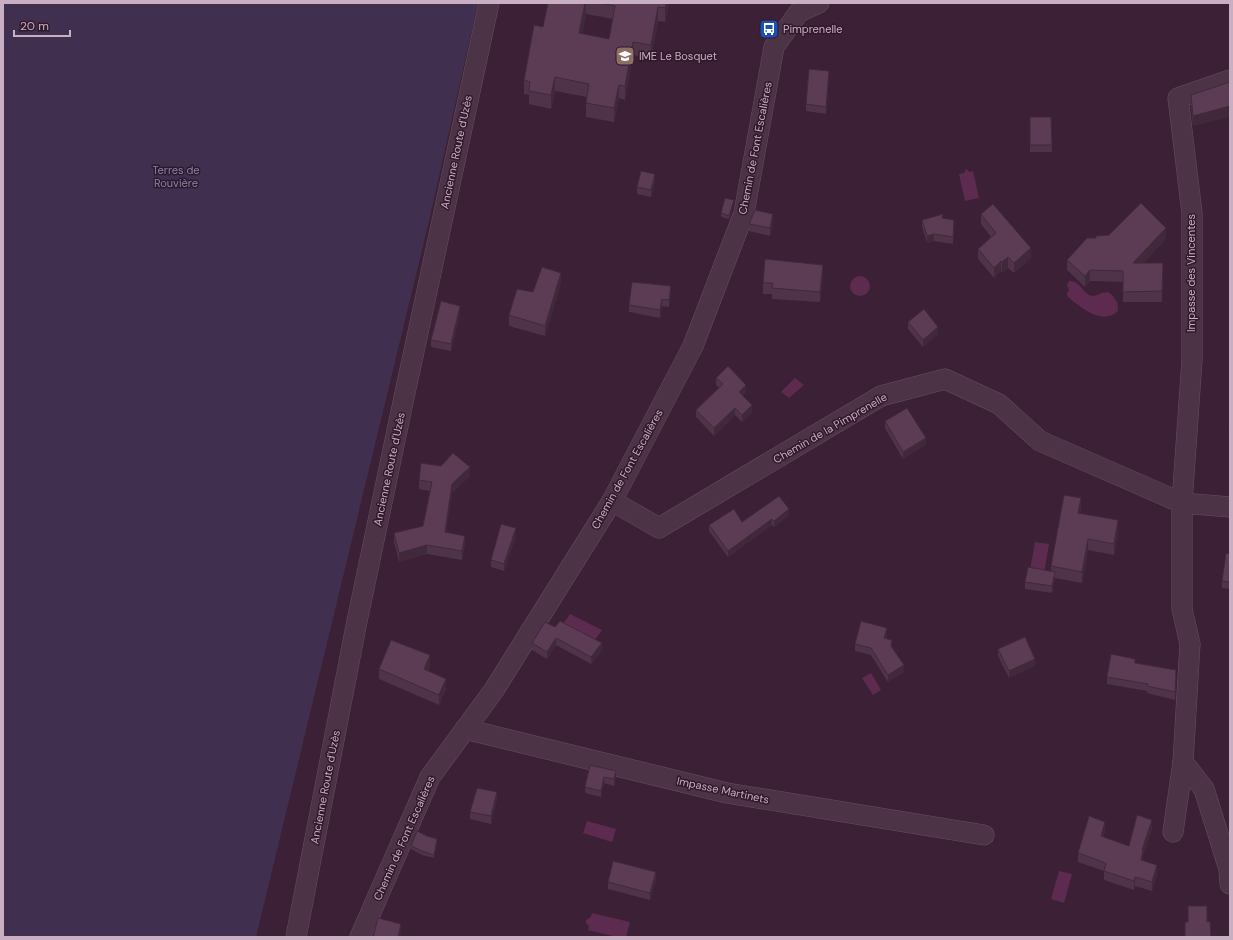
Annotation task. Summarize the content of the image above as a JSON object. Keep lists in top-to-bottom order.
{
  "streets": {
    "street": [
      "Chemin de Font Escalières",
      "Ancienne Route d'Uzès",
      "Impasse des Vincentes",
      "Chemin de la Pimprenelle",
      "Impasse Martinets"
    ]
  },
  "crossings": [
    ["Chemin de Font Escalières", "Chemin de la Pimprenelle"],
    ["Chemin de Font Escalières", "Impasse Martinets"],
    ["Impasse des Vincentes", "Chemin de la Pimprenelle"]
  ],
  "parks": ["Terres de Rouvière"],
  "places": {
    "bus stop": ["Pimprenelle"],
    "school or university": ["IME Le Bosquet"]
  },
  "scale_bar": "20 m"
}
